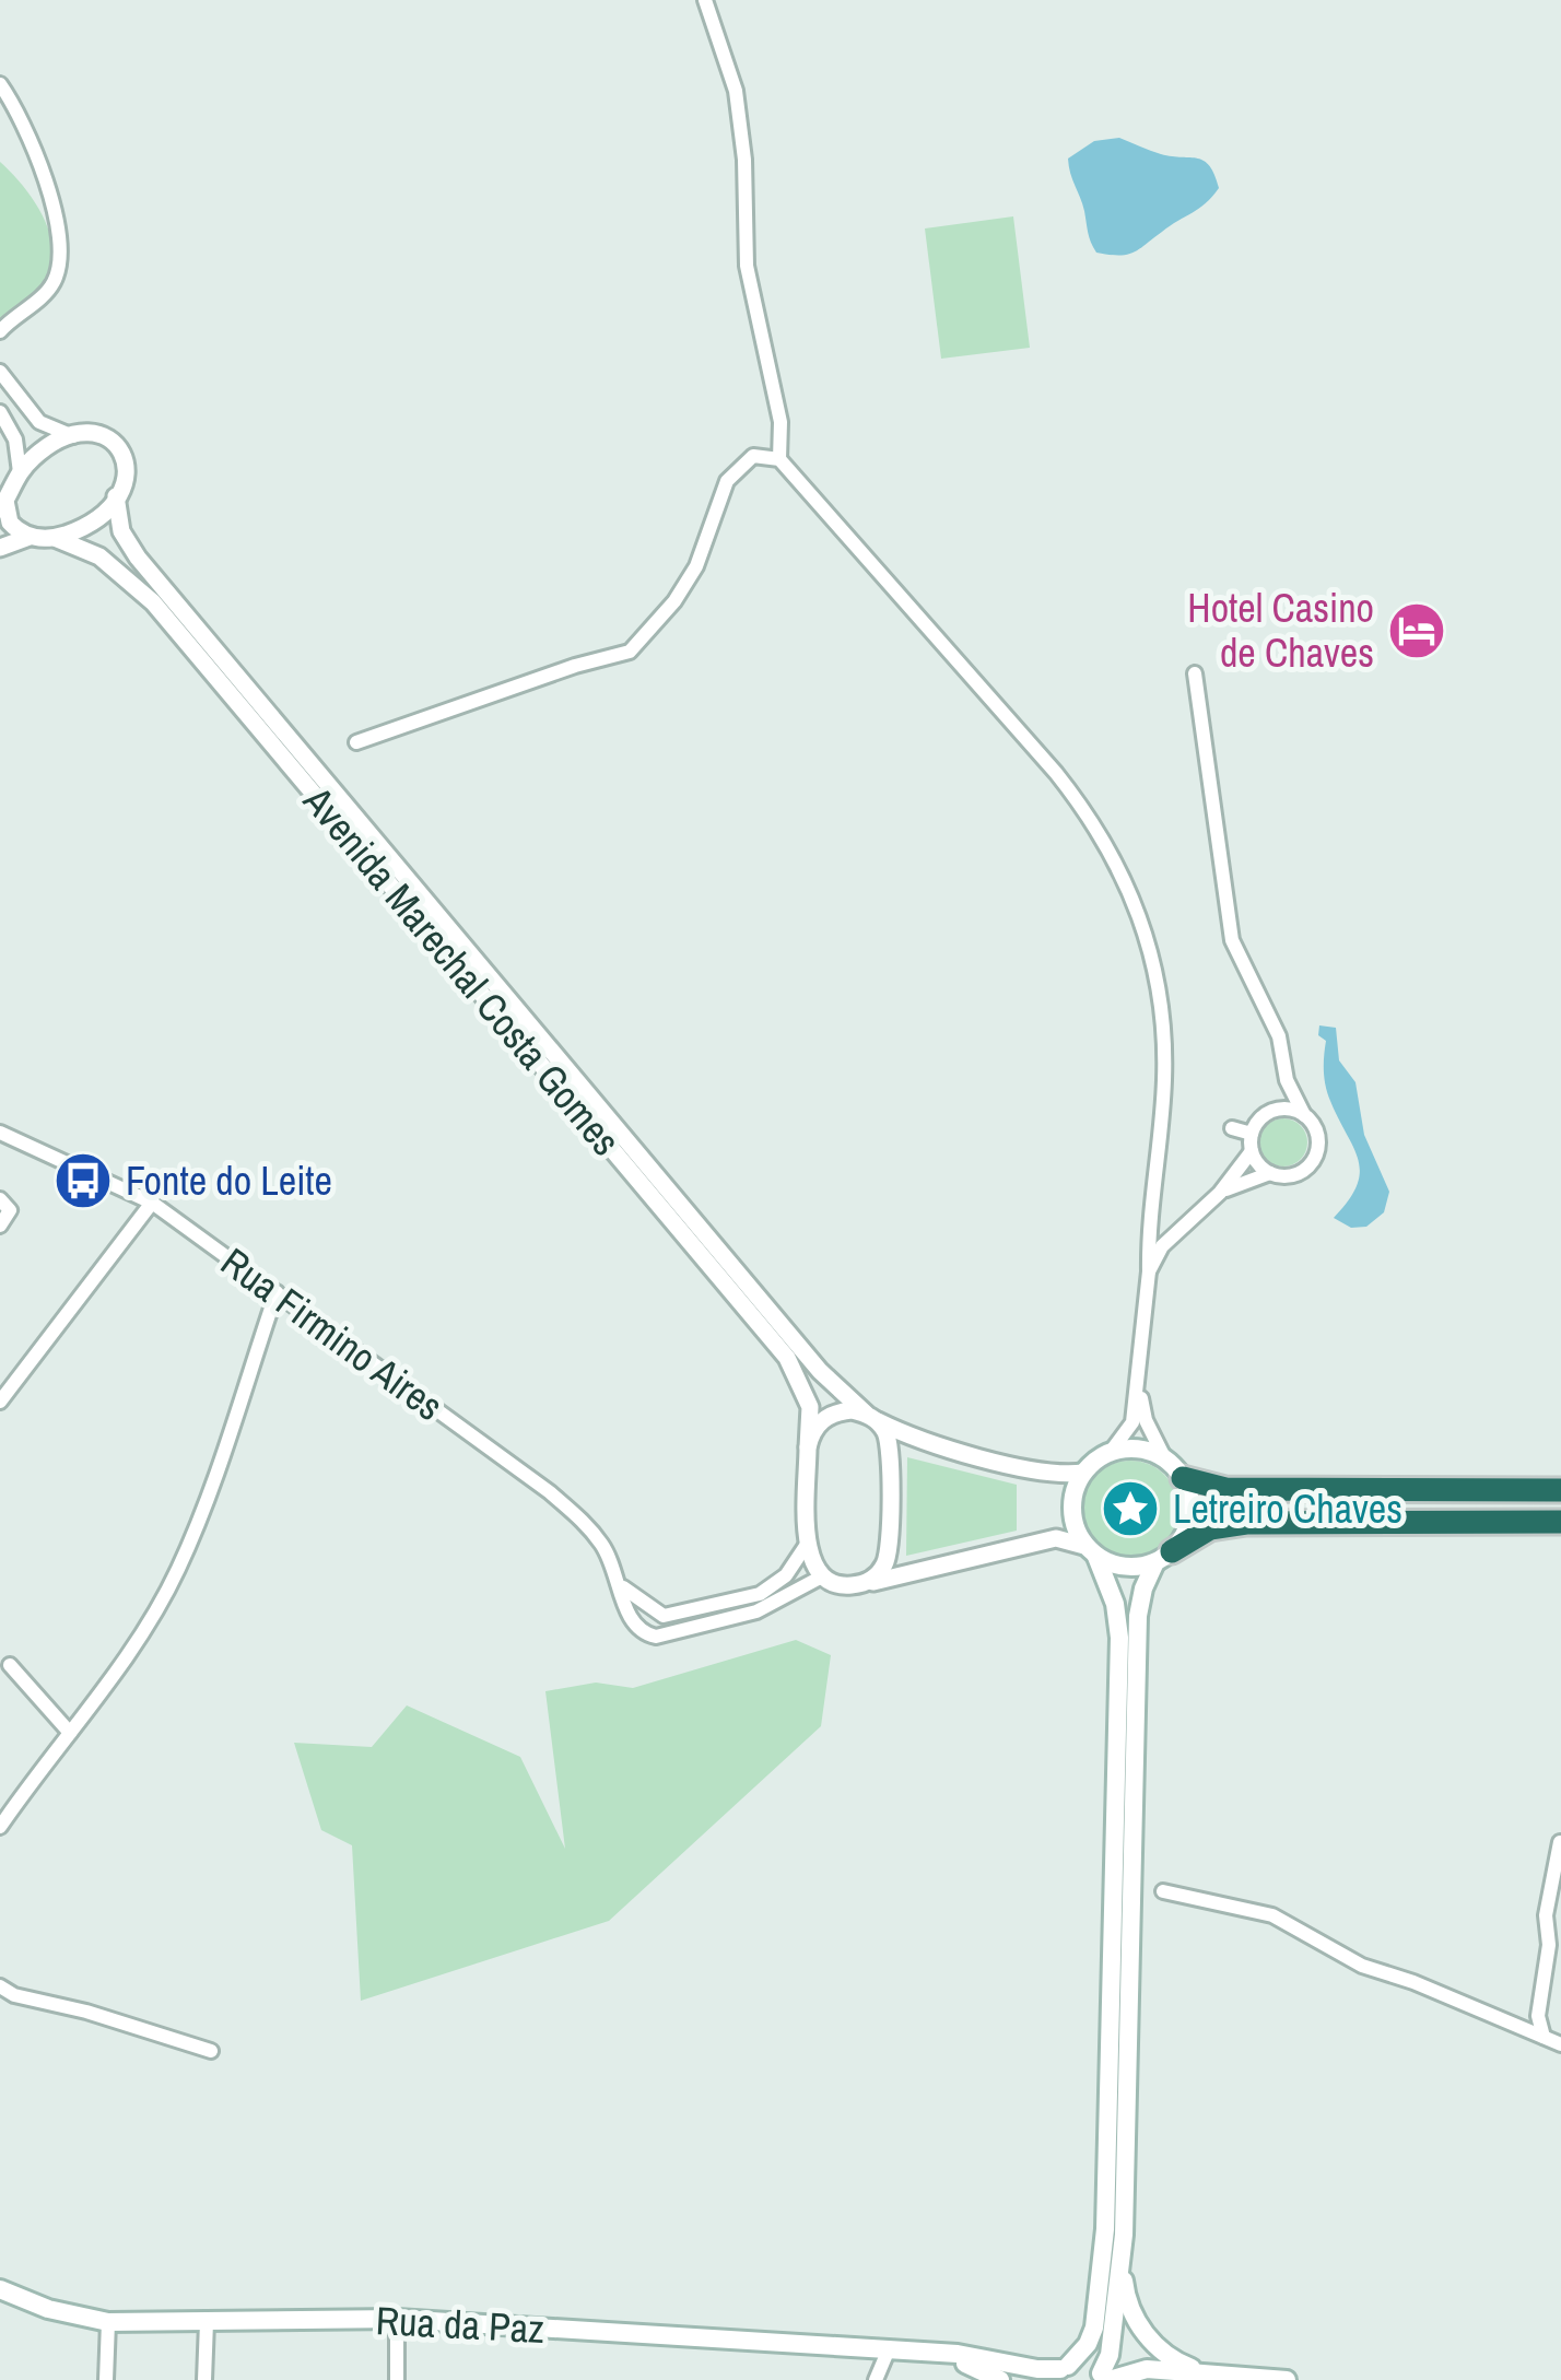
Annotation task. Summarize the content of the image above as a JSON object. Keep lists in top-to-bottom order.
{
  "streets": {
    "main road": ["Rua da Paz"],
    "street": ["Avenida Marechal Costa Gomes", "Rua Firmino Aires"]
  },
  "places": {
    "hotel": ["Hotel Casino de Chaves"],
    "bus stop": ["Fonte do Leite"],
    "place": ["Letreiro Chaves"]
  }
}
